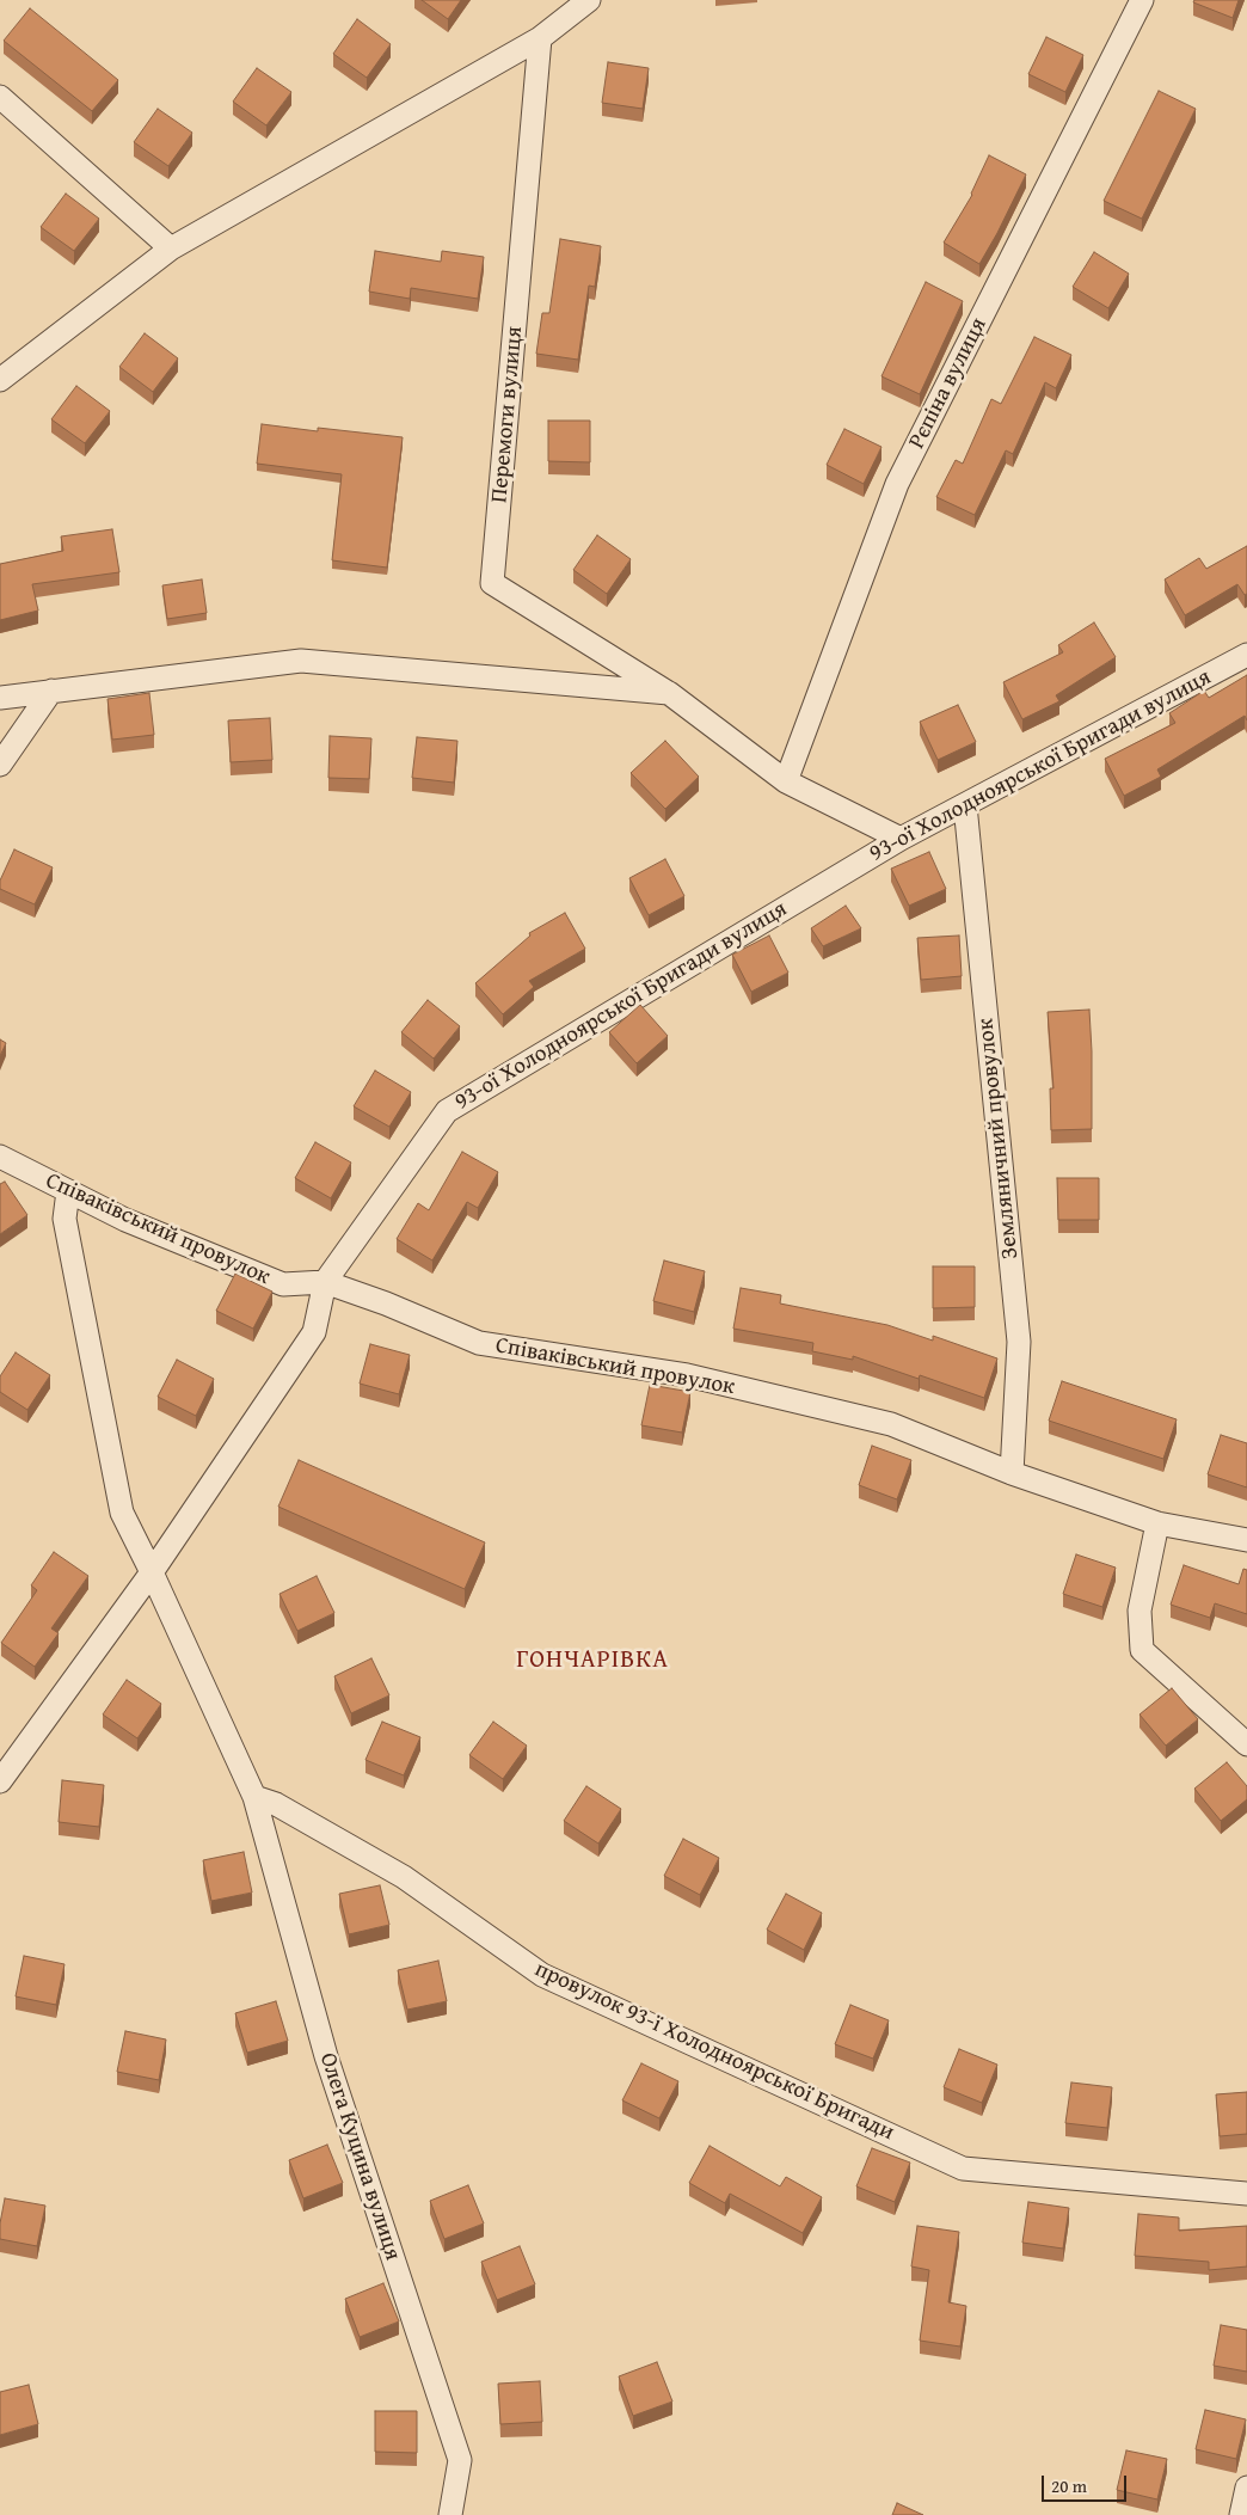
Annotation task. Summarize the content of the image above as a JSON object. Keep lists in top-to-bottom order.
{
  "streets": {
    "street": [
      "Рєпіна вулиця",
      "Перемоги вулиця",
      "93-ої Холодноярської Бригади вулиця",
      "Земляничний провулок",
      "Співаківський провулок",
      "провулок 93-ї Холодноярської Бригади",
      "Олега Куцина вулиця"
    ]
  },
  "crossings": [
    ["Рєпіна вулиця", "Перемоги вулиця"],
    ["Перемоги вулиця", "93-ої Холодноярської Бригади вулиця"],
    ["93-ої Холодноярської Бригади вулиця", "Земляничний провулок"],
    ["93-ої Холодноярської Бригади вулиця", "Співаківський провулок"],
    ["Земляничний провулок", "Співаківський провулок"],
    ["провулок 93-ї Холодноярської Бригади", "Олега Куцина вулиця"]
  ],
  "districts": ["ГОНЧАРІВКА"],
  "scale_bar": "20 m"
}
